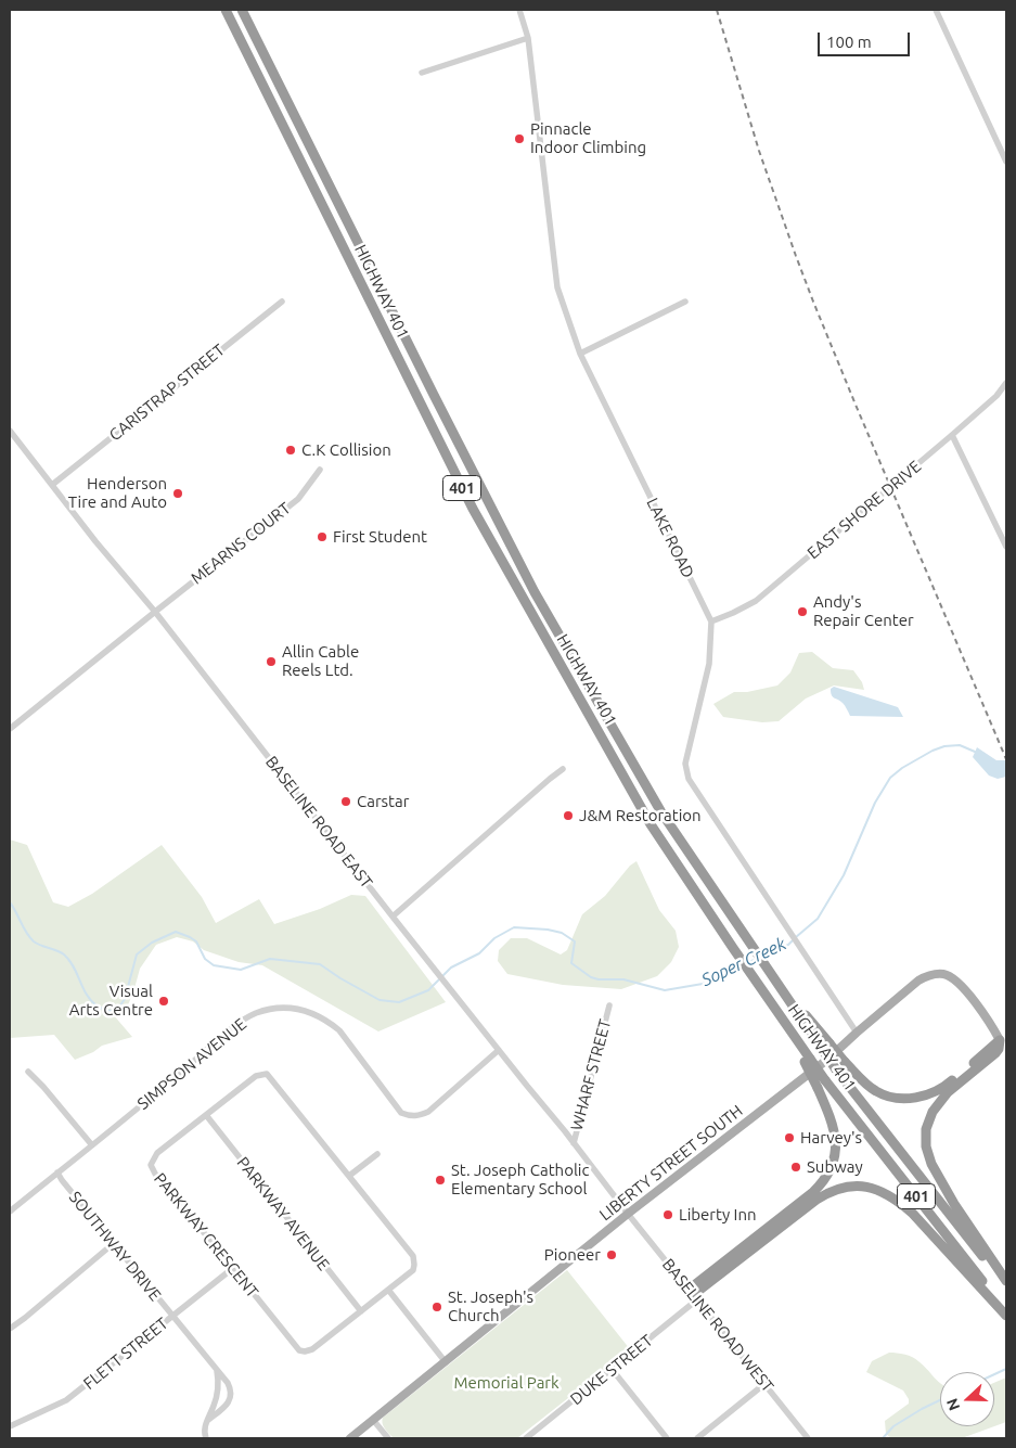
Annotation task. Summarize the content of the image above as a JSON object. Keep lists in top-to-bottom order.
{
  "streets": {
    "highway": ["HIGHWAY 401", "401"],
    "main road": ["LIBERTY STREET SOUTH"],
    "street": [
      "CARISTRAP STREET",
      "EAST SHORE DRIVE",
      "LAKE ROAD",
      "MEARNS COURT",
      "BASELINE ROAD EAST",
      "SIMPSON AVENUE",
      "WHARF STREET",
      "PARKWAY AVENUE",
      "PARKWAY CRESCENT",
      "SOUTHWAY DRIVE",
      "BASELINE ROAD WEST",
      "FLETT STREET",
      "DUKE STREET"
    ]
  },
  "crossings": [
    ["CARISTRAP STREET", "BASELINE ROAD EAST"],
    ["EAST SHORE DRIVE", "LAKE ROAD"],
    ["LAKE ROAD", "LIBERTY STREET SOUTH"],
    ["MEARNS COURT", "BASELINE ROAD EAST"],
    ["BASELINE ROAD EAST", "SIMPSON AVENUE"],
    ["BASELINE ROAD EAST", "WHARF STREET"],
    ["BASELINE ROAD EAST", "LIBERTY STREET SOUTH"],
    ["BASELINE ROAD EAST", "BASELINE ROAD WEST"],
    ["SIMPSON AVENUE", "SOUTHWAY DRIVE"],
    ["LIBERTY STREET SOUTH", "BASELINE ROAD WEST"],
    ["PARKWAY AVENUE", "PARKWAY CRESCENT"],
    ["PARKWAY CRESCENT", "FLETT STREET"],
    ["SOUTHWAY DRIVE", "FLETT STREET"],
    ["BASELINE ROAD WEST", "DUKE STREET"]
  ],
  "water": ["Soper Creek"],
  "parks": ["Memorial Park"],
  "places": [
    "Pinnacle Indoor Climbing",
    "C.K Collision",
    "Henderson Tire and Auto",
    "First Student",
    "Andy's Repair Center",
    "Allin Cable Reels Ltd.",
    "Carstar",
    "J&M Restoration",
    "Visual Arts Centre",
    "Harvey's",
    "Subway",
    "St. Joseph Catholic Elementary School",
    "Liberty Inn",
    "Pioneer",
    "St. Joseph's Church"
  ],
  "scale_bar": "100 m",
  "north": "left"
}
